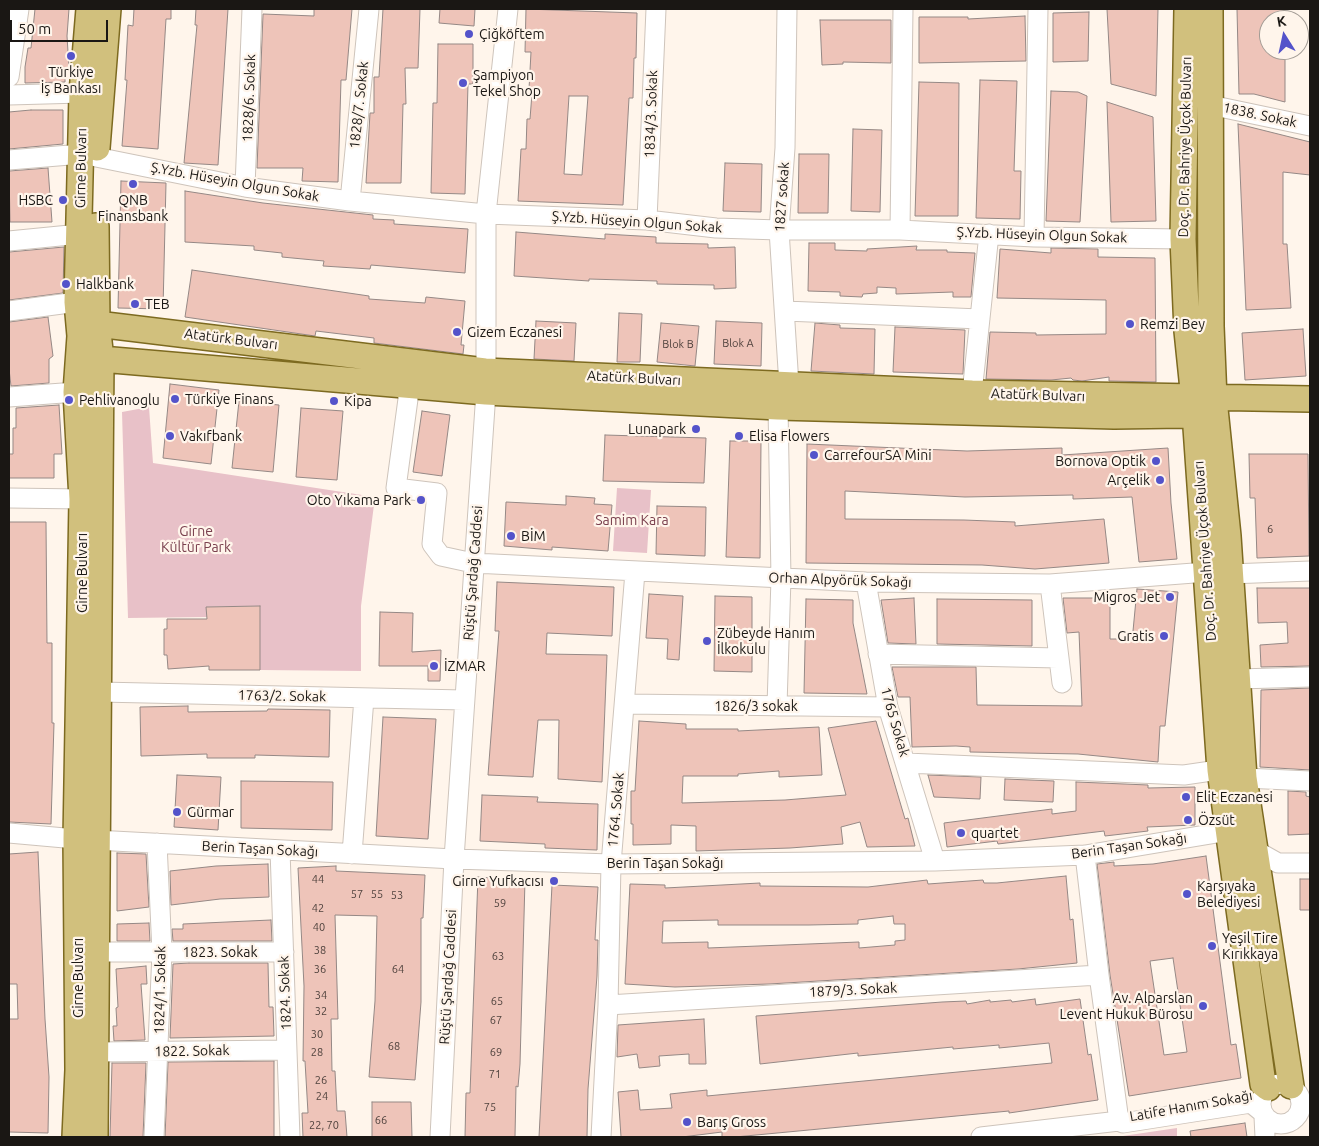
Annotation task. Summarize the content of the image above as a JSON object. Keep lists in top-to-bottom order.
{
  "streets": {
    "main road": ["Doç. Dr. Bahriye Üçok Bulvarı", "Girne Bulvarı", "Atatürk Bulvarı"],
    "street": [
      "1828/6. Sokak",
      "1828/7. Sokak",
      "1834/3. Sokak",
      "1838. Sokak",
      "Ş.Yzb. Hüseyin Olgun Sokak",
      "1827 sokak",
      "Rüştü Şardağ Caddesi",
      "Orhan Alpyörük Sokağı",
      "1763/2. Sokak",
      "1826/3 sokak",
      "1765 Sokak",
      "1764. Sokak",
      "Berin Taşan Sokağı",
      "1823. Sokak",
      "1824/1. Sokak",
      "1879/3. Sokak",
      "1824. Sokak",
      "1822. Sokak",
      "Latife Hanım Sokağı"
    ]
  },
  "crossings": [
    ["1828/6. Sokak", "Ş.Yzb. Hüseyin Olgun Sokak"],
    ["1828/7. Sokak", "Ş.Yzb. Hüseyin Olgun Sokak"],
    ["1834/3. Sokak", "Ş.Yzb. Hüseyin Olgun Sokak"],
    ["1838. Sokak", "Doç. Dr. Bahriye Üçok Bulvarı"],
    ["Doç. Dr. Bahriye Üçok Bulvarı", "Ş.Yzb. Hüseyin Olgun Sokak"],
    ["Doç. Dr. Bahriye Üçok Bulvarı", "Atatürk Bulvarı"],
    ["Doç. Dr. Bahriye Üçok Bulvarı", "Orhan Alpyörük Sokağı"],
    ["Doç. Dr. Bahriye Üçok Bulvarı", "Berin Taşan Sokağı"],
    ["Doç. Dr. Bahriye Üçok Bulvarı", "Latife Hanım Sokağı"],
    ["Girne Bulvarı", "Ş.Yzb. Hüseyin Olgun Sokak"],
    ["Girne Bulvarı", "Atatürk Bulvarı"],
    ["Girne Bulvarı", "1763/2. Sokak"],
    ["Girne Bulvarı", "Berin Taşan Sokağı"],
    ["Girne Bulvarı", "1823. Sokak"],
    ["Girne Bulvarı", "1822. Sokak"],
    ["Ş.Yzb. Hüseyin Olgun Sokak", "1827 sokak"],
    ["Ş.Yzb. Hüseyin Olgun Sokak", "Rüştü Şardağ Caddesi"],
    ["1827 sokak", "Atatürk Bulvarı"],
    ["Atatürk Bulvarı", "Rüştü Şardağ Caddesi"],
    ["Atatürk Bulvarı", "Orhan Alpyörük Sokağı"],
    ["Rüştü Şardağ Caddesi", "Orhan Alpyörük Sokağı"],
    ["Rüştü Şardağ Caddesi", "1763/2. Sokak"],
    ["Rüştü Şardağ Caddesi", "Berin Taşan Sokağı"],
    ["Orhan Alpyörük Sokağı", "1765 Sokak"],
    ["Orhan Alpyörük Sokağı", "1764. Sokak"],
    ["1826/3 sokak", "1765 Sokak"],
    ["1826/3 sokak", "1764. Sokak"],
    ["1765 Sokak", "Berin Taşan Sokağı"],
    ["1764. Sokak", "Berin Taşan Sokağı"],
    ["1764. Sokak", "1879/3. Sokak"],
    ["Berin Taşan Sokağı", "1824/1. Sokak"],
    ["Berin Taşan Sokağı", "1824. Sokak"],
    ["1823. Sokak", "1824/1. Sokak"],
    ["1823. Sokak", "1824. Sokak"],
    ["1824/1. Sokak", "1822. Sokak"],
    ["1824. Sokak", "1822. Sokak"]
  ],
  "parks": ["Samim Kara", "Girne Kültür Park"],
  "places": [
    "Çiğköftem",
    "Türkiye İş Bankası",
    "Şampiyon Tekel Shop",
    "QNB Finansbank",
    "HSBC",
    "Halkbank",
    "TEB",
    "Remzi Bey",
    "Gizem Eczanesi",
    "Türkiye Finans",
    "Pehlivanoglu",
    "Kipa",
    "Lunapark",
    "Vakıfbank",
    "Elisa Flowers",
    "CarrefourSA Mini",
    "Bornova Optik",
    "Arçelik",
    "Oto Yıkama Park",
    "BİM",
    "Migros Jet",
    "Gratis",
    "Zübeyde Hanım İlkokulu",
    "İZMAR",
    "Elit Eczanesi",
    "Gürmar",
    "Özsüt",
    "quartet",
    "Girne Yufkacısı",
    "Karşıyaka Belediyesi",
    "Yeşil Tire Kırıkkaya",
    "Av. Alparslan Levent Hukuk Bürosu",
    "Barış Gross"
  ],
  "house_numbers": [
    "Blok A",
    "Blok B",
    "6",
    "44",
    "57",
    "55",
    "53",
    "59",
    "42",
    "40",
    "38",
    "63",
    "36",
    "64",
    "34",
    "65",
    "32",
    "67",
    "30",
    "68",
    "28",
    "69",
    "71",
    "26",
    "24",
    "75",
    "66",
    "22, 70"
  ],
  "scale_bar": "50 m",
  "north": "top"
}
